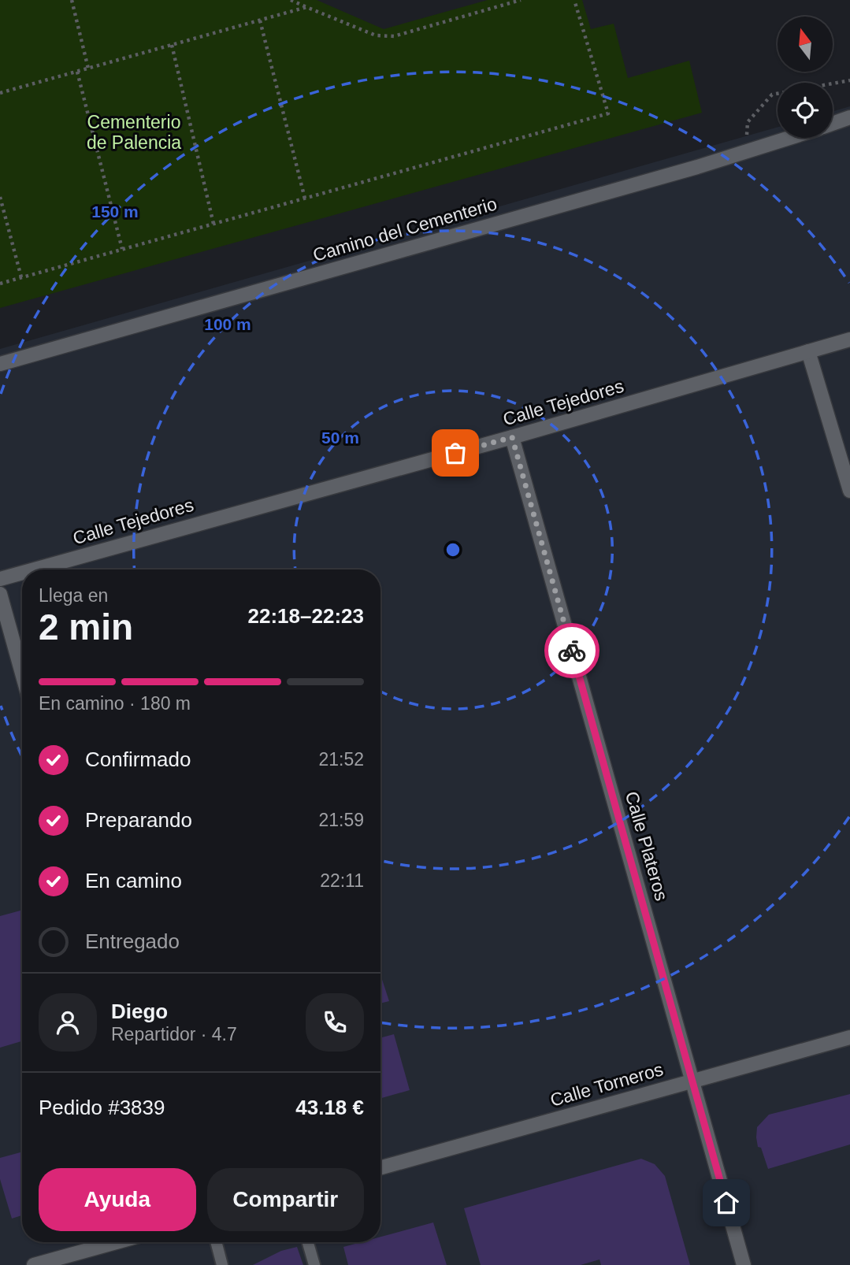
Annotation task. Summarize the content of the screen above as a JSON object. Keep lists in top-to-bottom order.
{
  "streets": {
    "street": [
      "Camino del Cementerio",
      "Calle Tejedores",
      "Calle Plateros",
      "Calle Torneros"
    ]
  },
  "crossings": [
    ["Calle Tejedores", "Calle Plateros"],
    ["Calle Plateros", "Calle Torneros"]
  ],
  "parks": ["Cementerio de Palencia"],
  "north": "top",
  "page": {
    "heading": ["2 min", "Llega en", "22:18–22:23"],
    "panel": [
      "Diego",
      "Repartidor · 4.7",
      "Pedido #3839",
      "43.18 €"
    ],
    "bar": "En camino · 180 m",
    "list": [
      ["Confirmado", "21:52"],
      ["Preparando", "21:59"],
      ["En camino", "22:11"],
      "Entregado"
    ],
    "buttons": ["Ayuda", "Compartir"]
  },
  "rings": ["150 m", "100 m", "50 m"]
}
